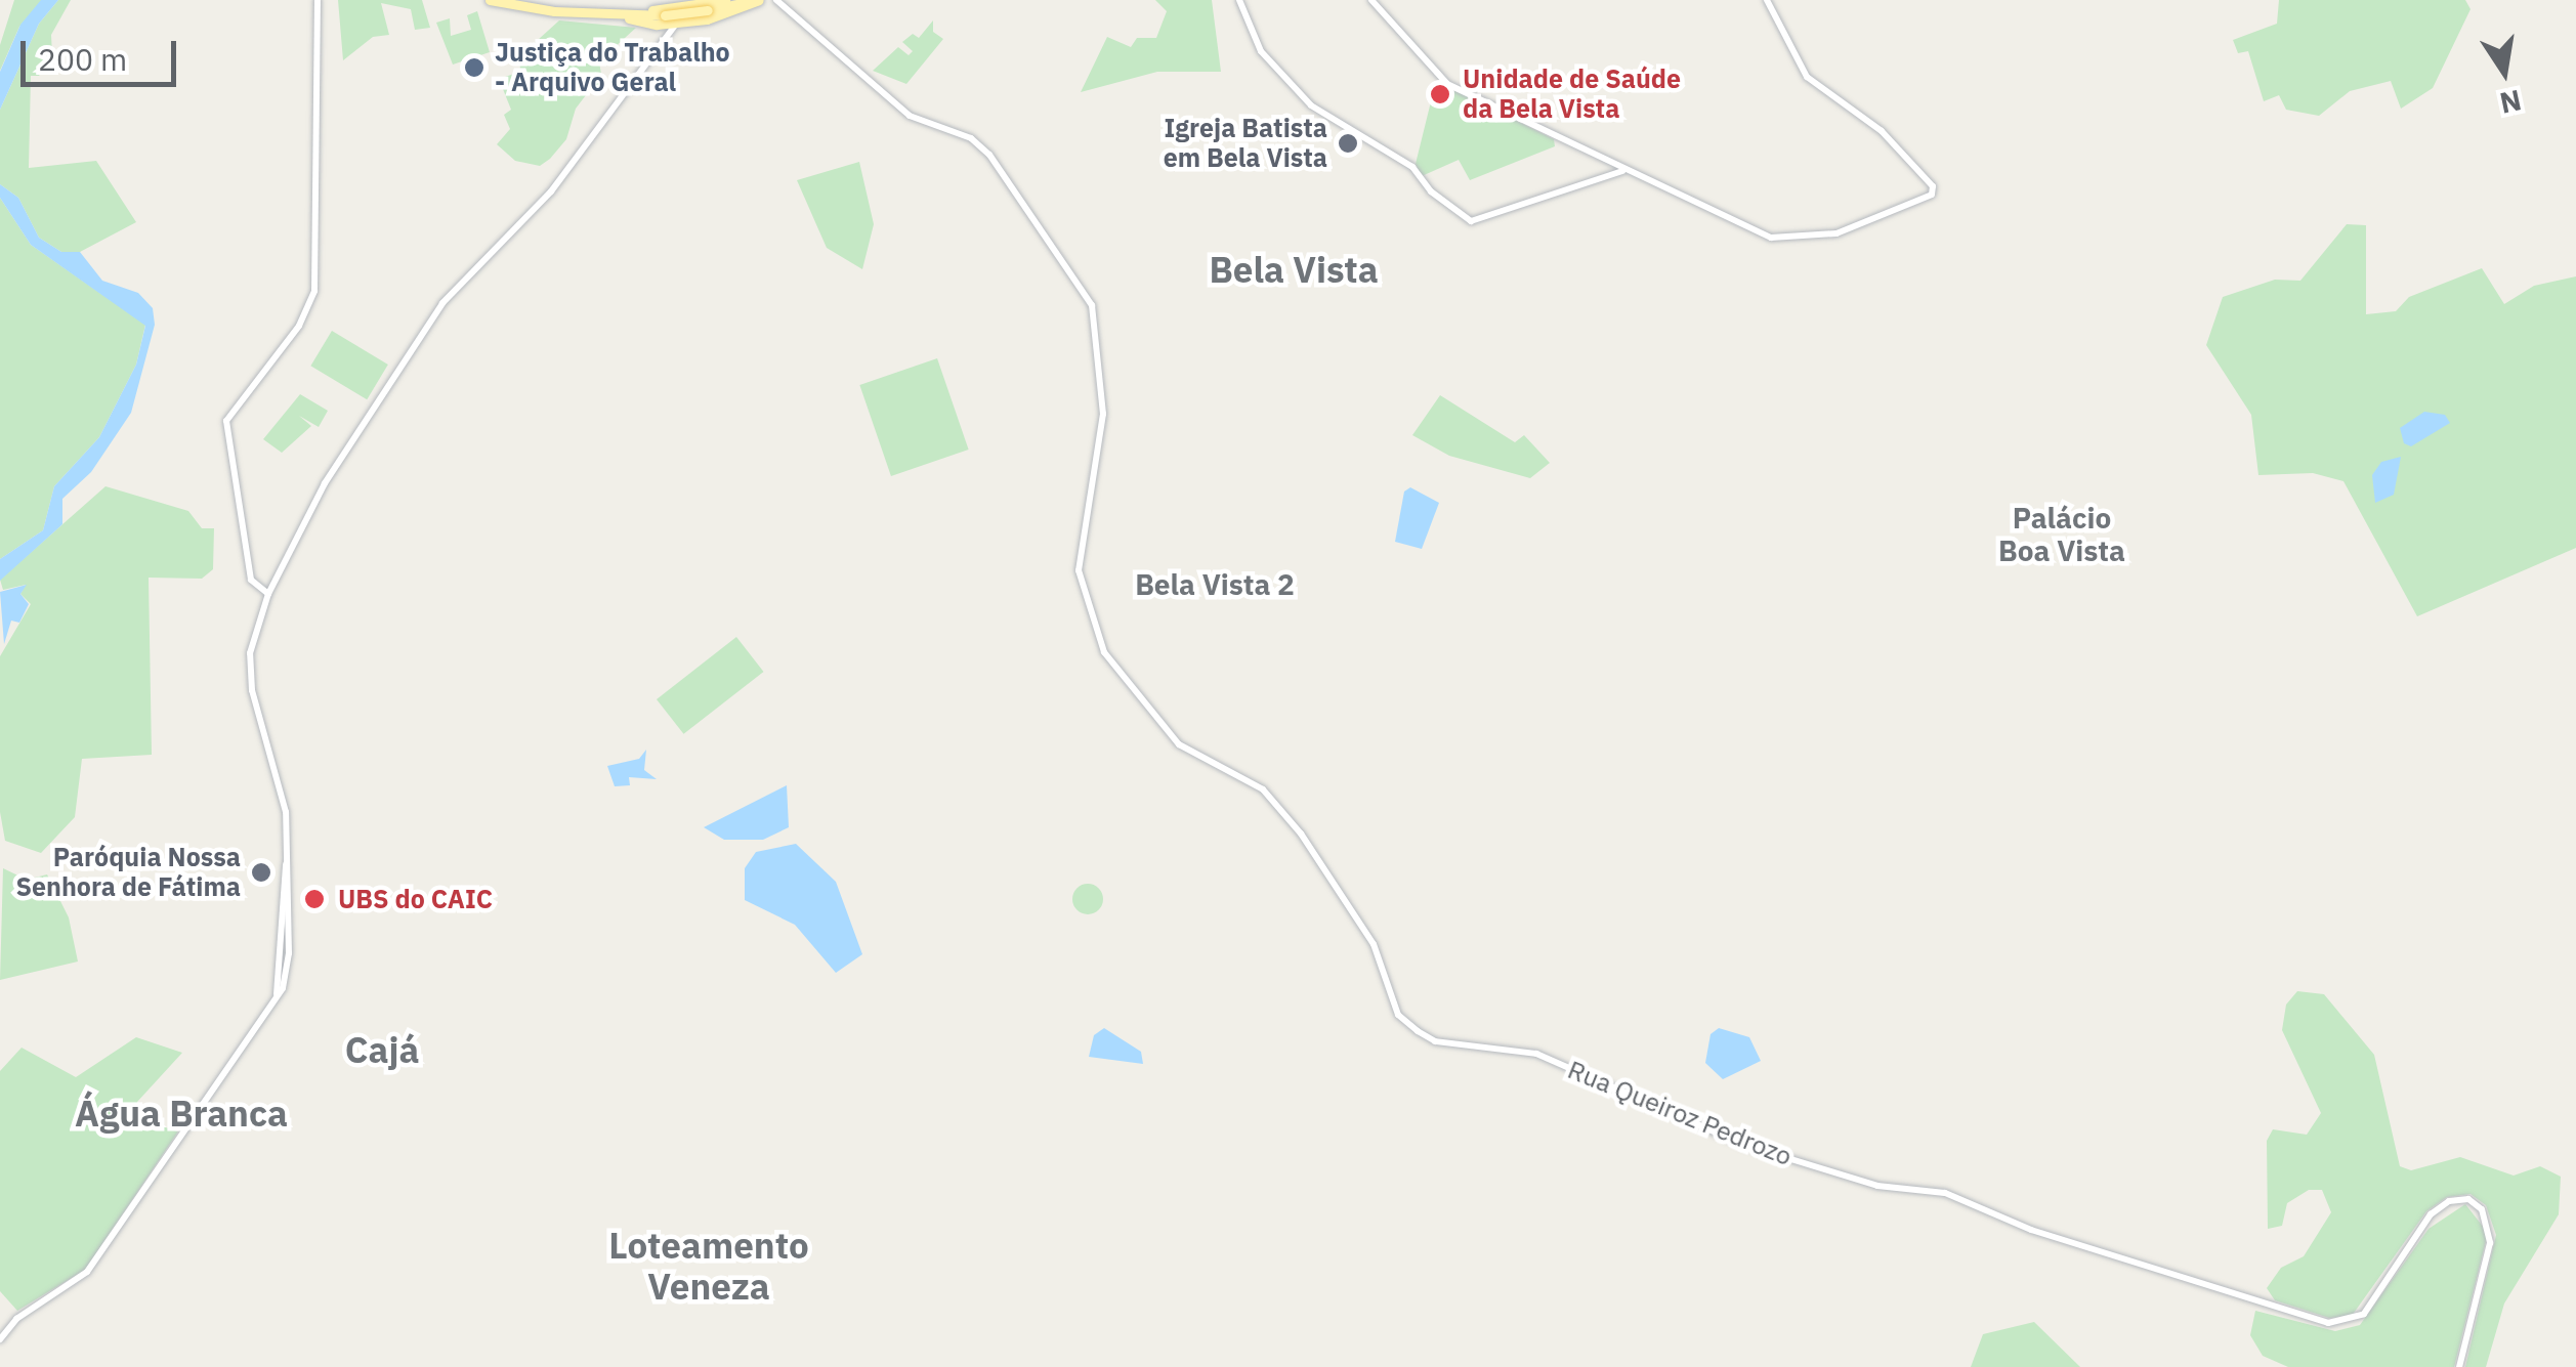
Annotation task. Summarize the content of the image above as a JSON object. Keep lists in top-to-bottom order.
{
  "streets": {
    "street": ["Rua Queiroz Pedrozo"]
  },
  "districts": [
    "Bela Vista",
    "Palácio Boa Vista",
    "Bela Vista 2",
    "Cajá",
    "Água Branca",
    "Loteamento Veneza"
  ],
  "places": [
    "Justiça do Trabalho - Arquivo Geral",
    "Unidade de Saúde da Bela Vista",
    "Igreja Batista em Bela Vista",
    "Paróquia Nossa Senhora de Fátima",
    "UBS do CAIC"
  ],
  "scale_bar": "200 m",
  "north": "bottom"
}
